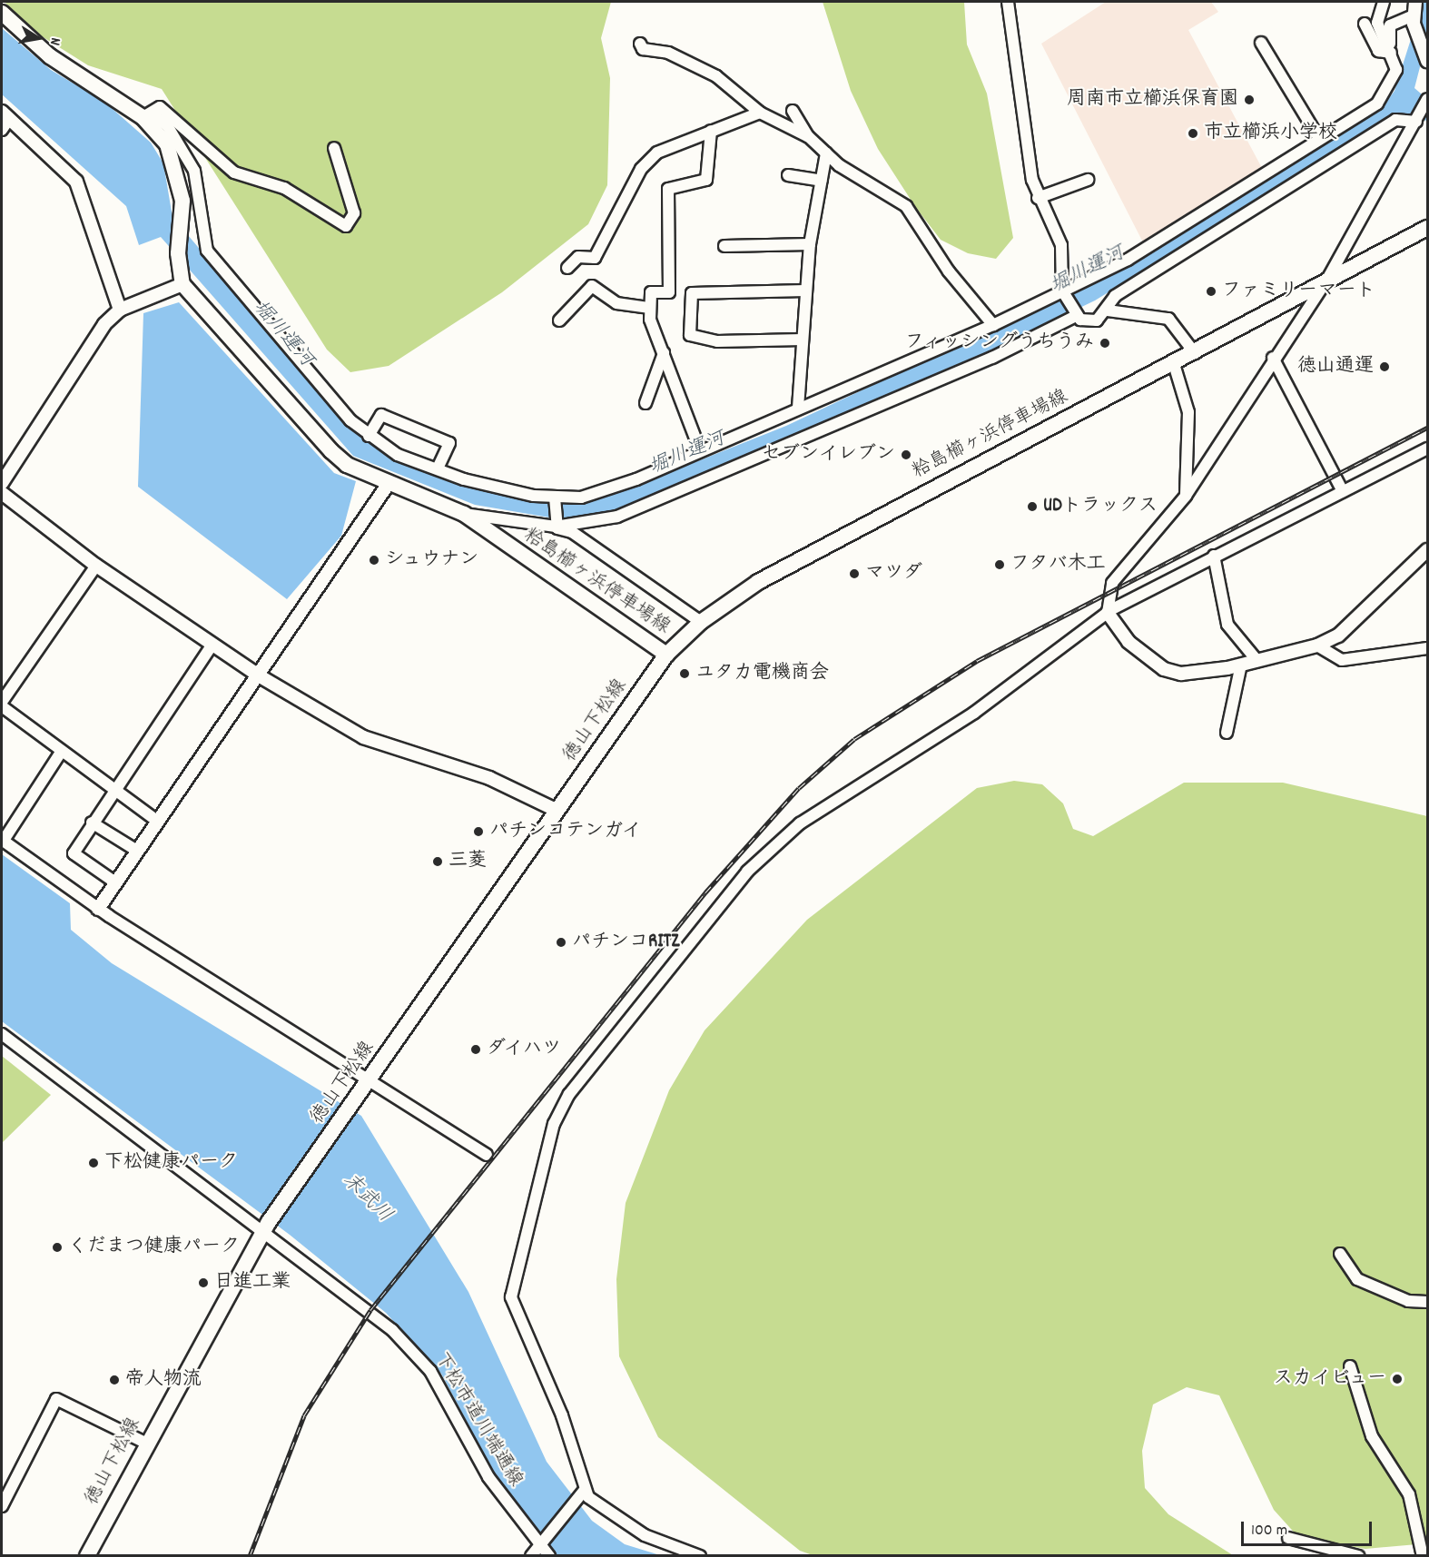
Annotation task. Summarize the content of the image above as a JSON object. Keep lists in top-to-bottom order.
{
  "streets": {
    "main road": ["粭島櫛ヶ浜停車場線", "徳山下松線"],
    "street": ["下松市道川端通線"]
  },
  "crossings": [
    ["粭島櫛ヶ浜停車場線", "徳山下松線"],
    ["徳山下松線", "下松市道川端通線"]
  ],
  "water": ["堀川運河", "末武川"],
  "places": [
    "周南市立櫛浜保育園",
    "市立櫛浜小学校",
    "ファミリーマート",
    "フィッシングうちうみ",
    "徳山通運",
    "セブンイレブン",
    "UDトラックス",
    "シュウナン",
    "フタバ木工",
    "マツダ",
    "ユタカ電機商会",
    "パチンコテンガイ",
    "三菱",
    "パチンコRITZ",
    "ダイハツ",
    "下松健康パーク",
    "くだまつ健康パーク",
    "日進工業",
    "スカイビュー",
    "帝人物流"
  ],
  "scale_bar": "100 m",
  "north": "right"
}
